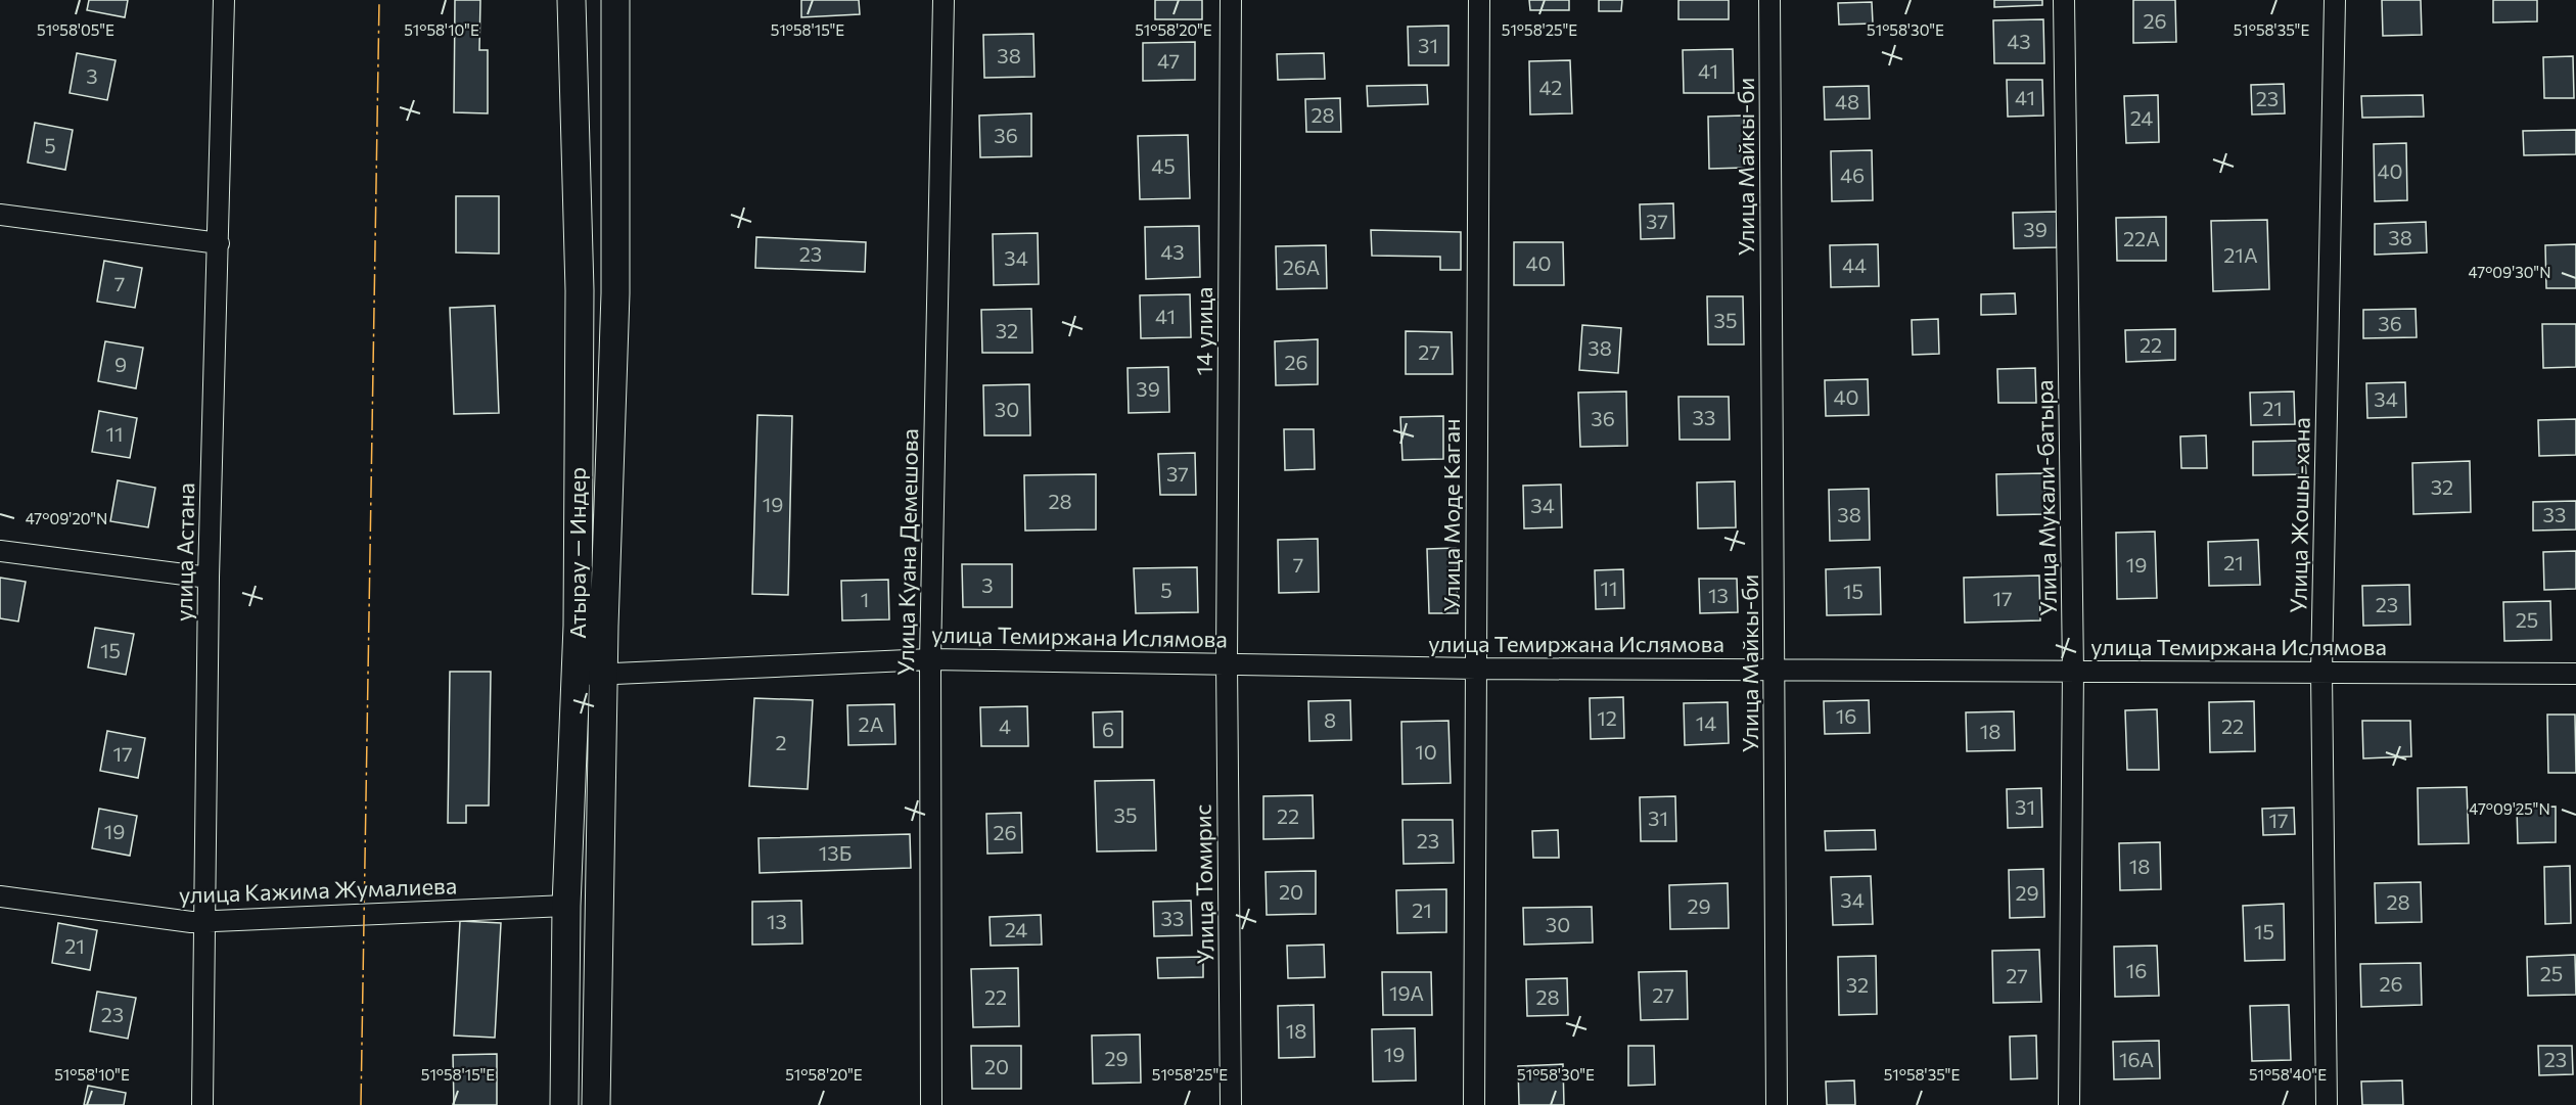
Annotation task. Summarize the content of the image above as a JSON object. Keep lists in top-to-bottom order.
{
  "streets": {
    "main road": ["Атырау — Индер"],
    "street": [
      "Улица Майкы-би",
      "14 улица",
      "Улица Мукали-батыра",
      "Улица Моде Каган",
      "Улица Жошы-хана",
      "улица Астана",
      "Улица Куана Демешова",
      "улица Темиржана Ислямова",
      "Улица Томирис",
      "улица Кажима Жумалиева"
    ]
  },
  "crossings": [
    ["Улица Майкы-би", "улица Темиржана Ислямова"],
    ["14 улица", "улица Темиржана Ислямова"],
    ["14 улица", "Улица Томирис"],
    ["Улица Мукали-батыра", "улица Темиржана Ислямова"],
    ["Улица Моде Каган", "улица Темиржана Ислямова"],
    ["Улица Жошы-хана", "улица Темиржана Ислямова"],
    ["улица Астана", "улица Кажима Жумалиева"],
    ["Улица Куана Демешова", "улица Темиржана Ислямова"],
    ["Атырау — Индер", "улица Темиржана Ислямова"],
    ["Атырау — Индер", "улица Кажима Жумалиева"],
    ["улица Темиржана Ислямова", "Улица Томирис"]
  ],
  "house_numbers": [
    "26",
    "43",
    "31",
    "38",
    "47",
    "41",
    "3",
    "42",
    "41",
    "23",
    "48",
    "28",
    "24",
    "36",
    "5",
    "45",
    "40",
    "46",
    "37",
    "39",
    "38",
    "22А",
    "43",
    "23",
    "21А",
    "34",
    "40",
    "44",
    "26А",
    "7",
    "41",
    "35",
    "36",
    "32",
    "22",
    "38",
    "27",
    "26",
    "9",
    "39",
    "40",
    "34",
    "21",
    "30",
    "33",
    "36",
    "11",
    "37",
    "32",
    "28",
    "19",
    "34",
    "38",
    "33",
    "21",
    "7",
    "19",
    "3",
    "11",
    "5",
    "15",
    "13",
    "17",
    "1",
    "23",
    "25",
    "15",
    "16",
    "12",
    "8",
    "14",
    "2А",
    "4",
    "22",
    "6",
    "18",
    "2",
    "10",
    "17",
    "31",
    "35",
    "22",
    "31",
    "17",
    "19",
    "26",
    "23",
    "13Б",
    "18",
    "20",
    "29",
    "34",
    "28",
    "29",
    "21",
    "33",
    "13",
    "30",
    "24",
    "15",
    "21",
    "16",
    "25",
    "27",
    "26",
    "32",
    "19А",
    "27",
    "22",
    "28",
    "23",
    "18",
    "19",
    "29",
    "16А",
    "23",
    "20"
  ],
  "coordinates": [
    "51°58'05\"E",
    "51°58'10\"E",
    "51°58'15\"E",
    "51°58'20\"E",
    "51°58'25\"E",
    "51°58'30\"E",
    "51°58'35\"E",
    "47°09'30\"N",
    "47°09'20\"N",
    "47°09'25\"N",
    "51°58'40\"E"
  ]
}
